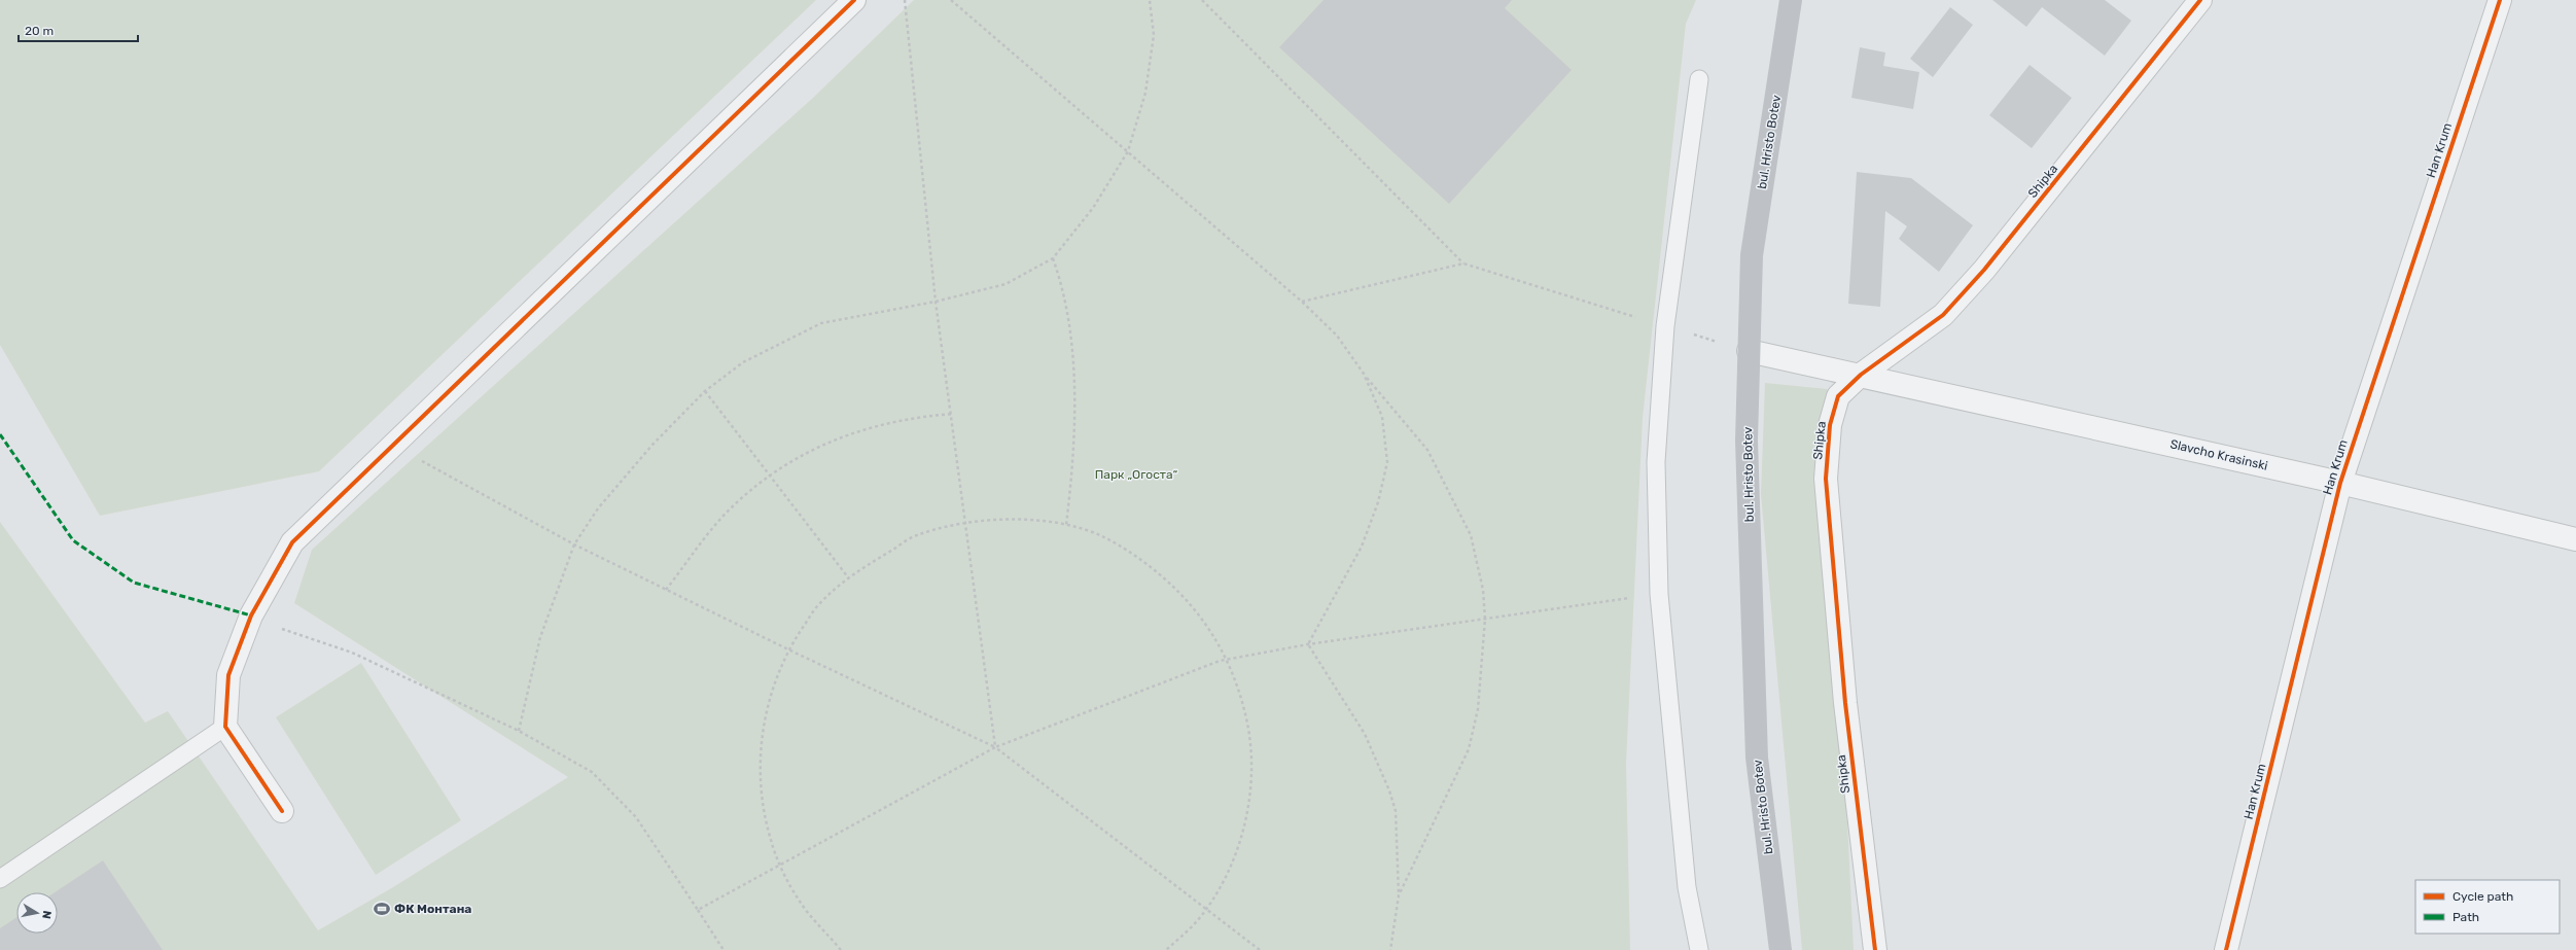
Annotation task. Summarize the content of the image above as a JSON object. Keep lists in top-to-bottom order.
{
  "streets": {
    "street": [
      "bul. Hristo Botev",
      "Han Krum",
      "Shipka",
      "Slavcho Krasinski"
    ]
  },
  "crossings": [
    ["bul. Hristo Botev", "Slavcho Krasinski"],
    ["Han Krum", "Slavcho Krasinski"],
    ["Shipka", "Slavcho Krasinski"]
  ],
  "parks": ["Парк „Огоста“"],
  "places": {
    "sports": ["ФК Монтана"]
  },
  "legend": ["Cycle path", "Path"],
  "scale_bar": "20 m",
  "north": "right"
}
